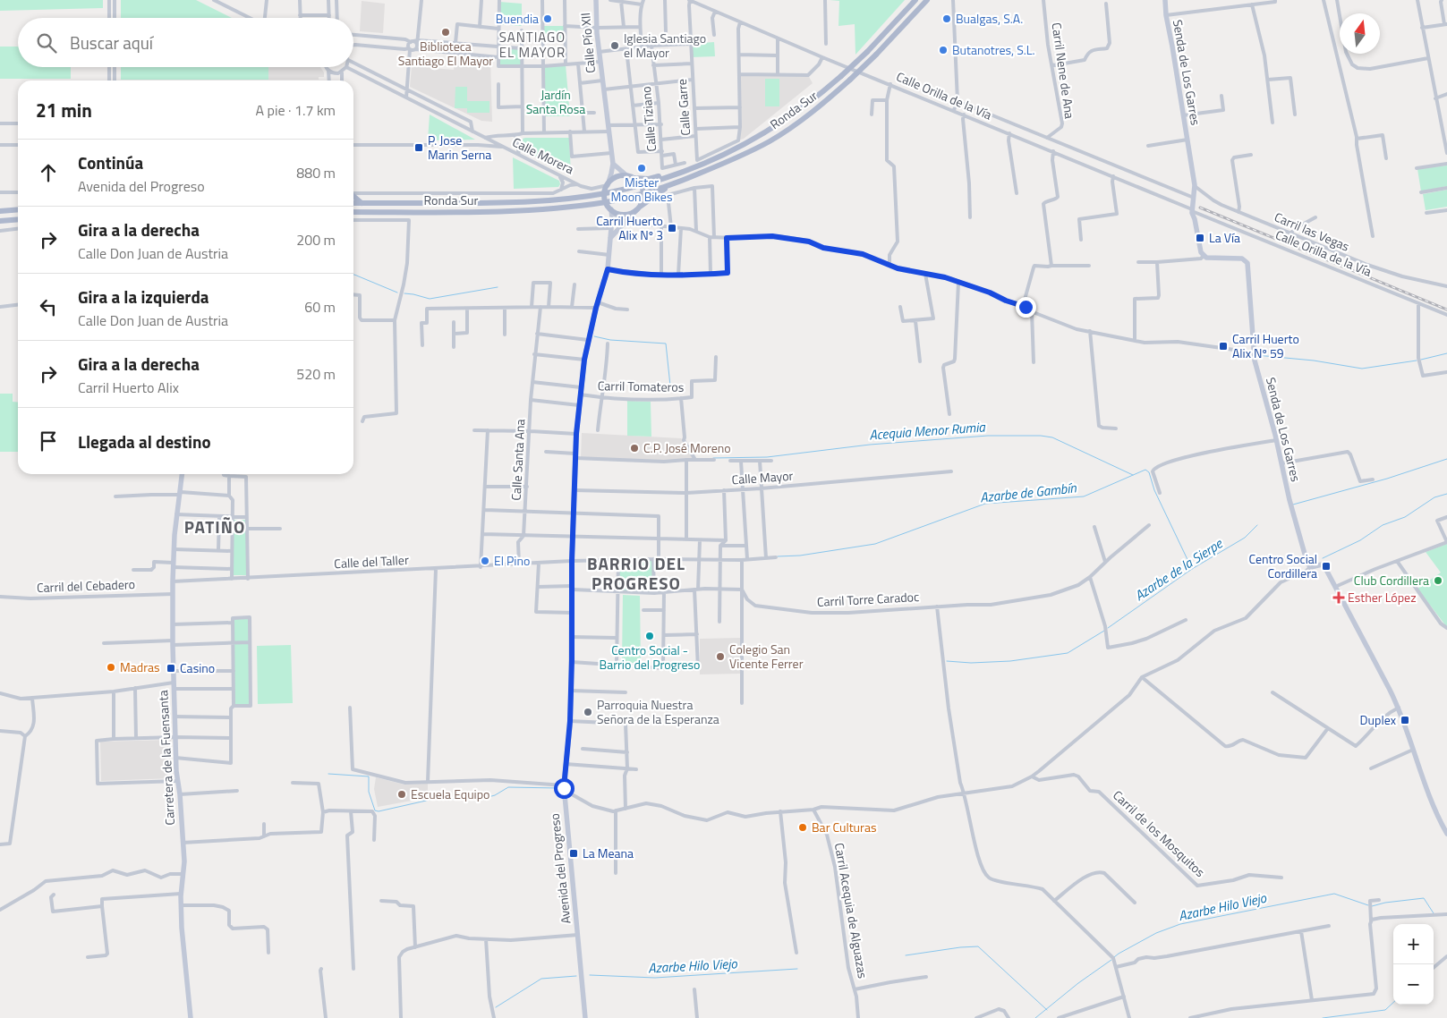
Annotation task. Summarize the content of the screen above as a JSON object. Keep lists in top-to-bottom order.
{
  "streets": {
    "main road": [
      "Calle Pío XII",
      "Senda de Los Garres",
      "Ronda Sur",
      "Carretera de la Fuensanta",
      "Avenida del Progreso"
    ],
    "street": [
      "Carril Nene de Ana",
      "Calle Orilla de la Vía",
      "Calle Garre",
      "Calle Tiziano",
      "Calle Morera",
      "Carril las Vegas",
      "Carril Tomateros",
      "Calle Santa Ana",
      "Calle Mayor",
      "Calle del Taller",
      "Carril del Cebadero",
      "Carril Torre Caradoc",
      "Carril de los Mosquitos",
      "Carril Acequia de Alguazas"
    ]
  },
  "crossings": [
    ["Calle Pío XII", "Calle Morera"],
    ["Carril Nene de Ana", "Calle Orilla de la Vía"],
    ["Senda de Los Garres", "Calle Orilla de la Vía"],
    ["Senda de Los Garres", "Carril las Vegas"],
    ["Calle Orilla de la Vía", "Calle Garre"],
    ["Calle Garre", "Ronda Sur"],
    ["Carril Tomateros", "Avenida del Progreso"],
    ["Calle Santa Ana", "Calle del Taller"],
    ["Calle Mayor", "Avenida del Progreso"],
    ["Calle del Taller", "Carretera de la Fuensanta"],
    ["Calle del Taller", "Avenida del Progreso"],
    ["Carril del Cebadero", "Carretera de la Fuensanta"]
  ],
  "districts": ["SANTIAGO EL MAYOR", "PATIÑO", "BARRIO DEL PROGRESO"],
  "water": [
    "Acequia Menor Rumia",
    "Azarbe de Gambín",
    "Azarbe de la Sierpe",
    "Azarbe Hilo Viejo"
  ],
  "parks": ["Jardín Santa Rosa"],
  "places": {
    "other": [
      "Buendia",
      "Bualgas, S.A.",
      "Biblioteca Santiago El Mayor",
      "Iglesia Santiago el Mayor",
      "Butanotres, S.L.",
      "Mister Moon Bikes",
      "C.P. José Moreno",
      "El Pino",
      "Club Cordillera",
      "Centro Social - Barrio del Progreso",
      "Colegio San Vicente Ferrer",
      "Madras",
      "Parroquia Nuestra Señora de la Esperanza",
      "Escuela Equipo",
      "Bar Culturas"
    ],
    "transit": [
      "P. Jose Marin Serna",
      "Carril Huerto Alix Nº 3",
      "La Vía",
      "Carril Huerto Alix Nº 59",
      "Centro Social Cordillera",
      "Casino",
      "Duplex",
      "La Meana"
    ],
    "health": ["Esther López"]
  },
  "north": "top",
  "page": {
    "search": "Buscar aquí",
    "heading": ["21 min", "A pie · 1.7 km"],
    "list": [
      ["Continúa", "Avenida del Progreso", "880 m"],
      ["Gira a la derecha", "Calle Don Juan de Austria", "200 m"],
      ["Gira a la izquierda", "Calle Don Juan de Austria", "60 m"],
      ["Gira a la derecha", "Carril Huerto Alix", "520 m"],
      "Llegada al destino"
    ],
    "map_buttons": ["+", "−"]
  }
}
